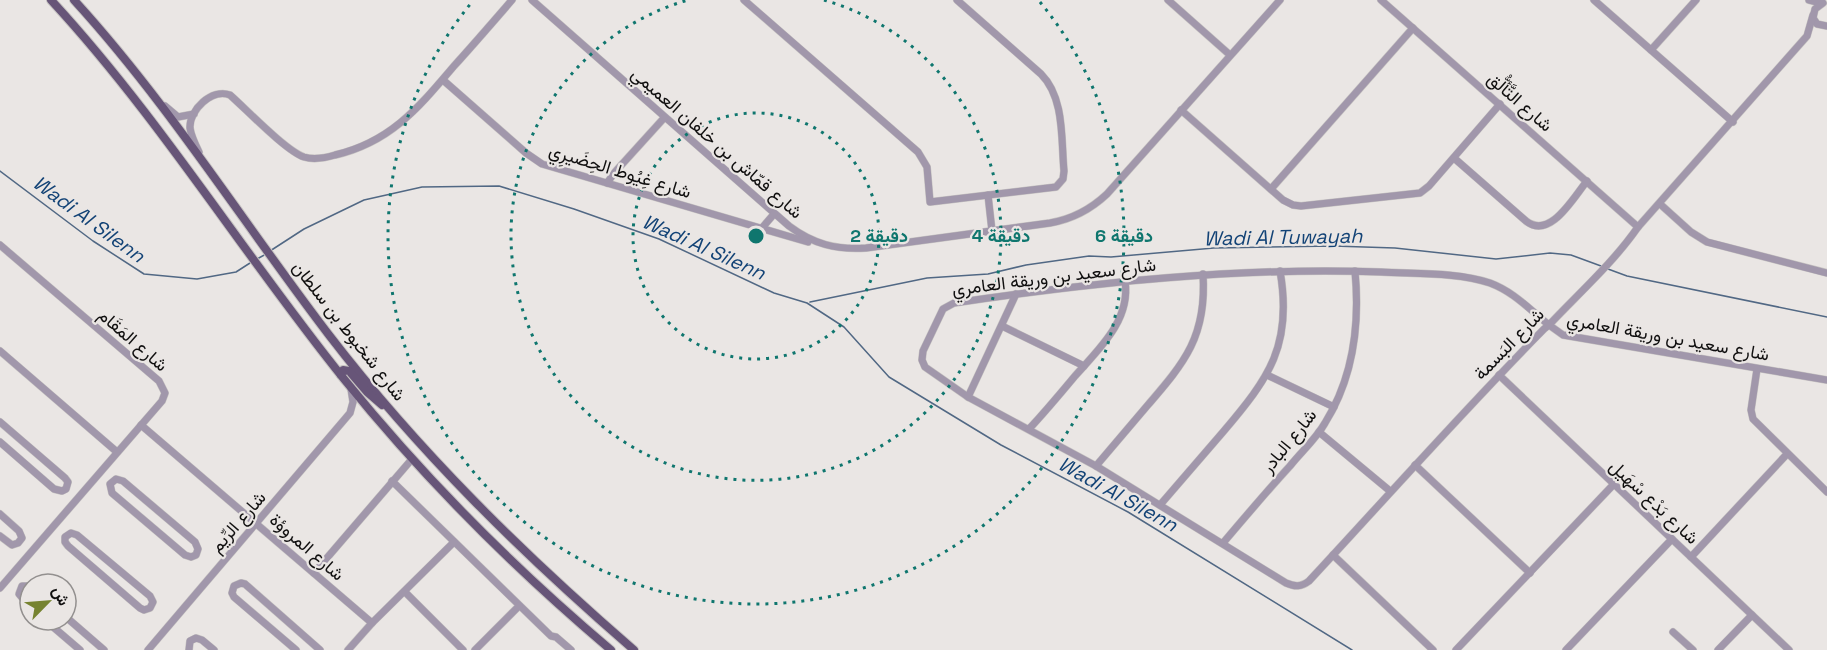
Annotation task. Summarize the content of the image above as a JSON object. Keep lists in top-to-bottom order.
{
  "streets": {
    "main road": ["شارع شخبوط بن سلطان"],
    "street": [
      "شارع التَّألُّق",
      "شارع قمّاش بن خلفان العميمي",
      "شارع غِيُوط الحِضَيرِي",
      "شارع سعيد بن وريقة العامري",
      "شارع المَقَام",
      "شارع البَسمة",
      "شارع البادر",
      "شارع بَدْع سْهَيل",
      "شارع الرِّيم",
      "شارع المروؤة"
    ]
  },
  "crossings": [
    ["شارع التَّألُّق", "شارع البَسمة"],
    ["شارع قمّاش بن خلفان العميمي", "شارع غِيُوط الحِضَيرِي"],
    ["شارع سعيد بن وريقة العامري", "شارع البَسمة"],
    ["شارع سعيد بن وريقة العامري", "شارع البادر"],
    ["شارع المَقَام", "شارع المروؤة"],
    ["شارع البَسمة", "شارع بَدْع سْهَيل"],
    ["شارع الرِّيم", "شارع المروؤة"]
  ],
  "water": ["Wadi Al Silenn", "Wadi Al Tuwayah"],
  "north": "top right",
  "rings": ["2 دقيقة", "4 دقيقة", "6 دقيقة"]
}
